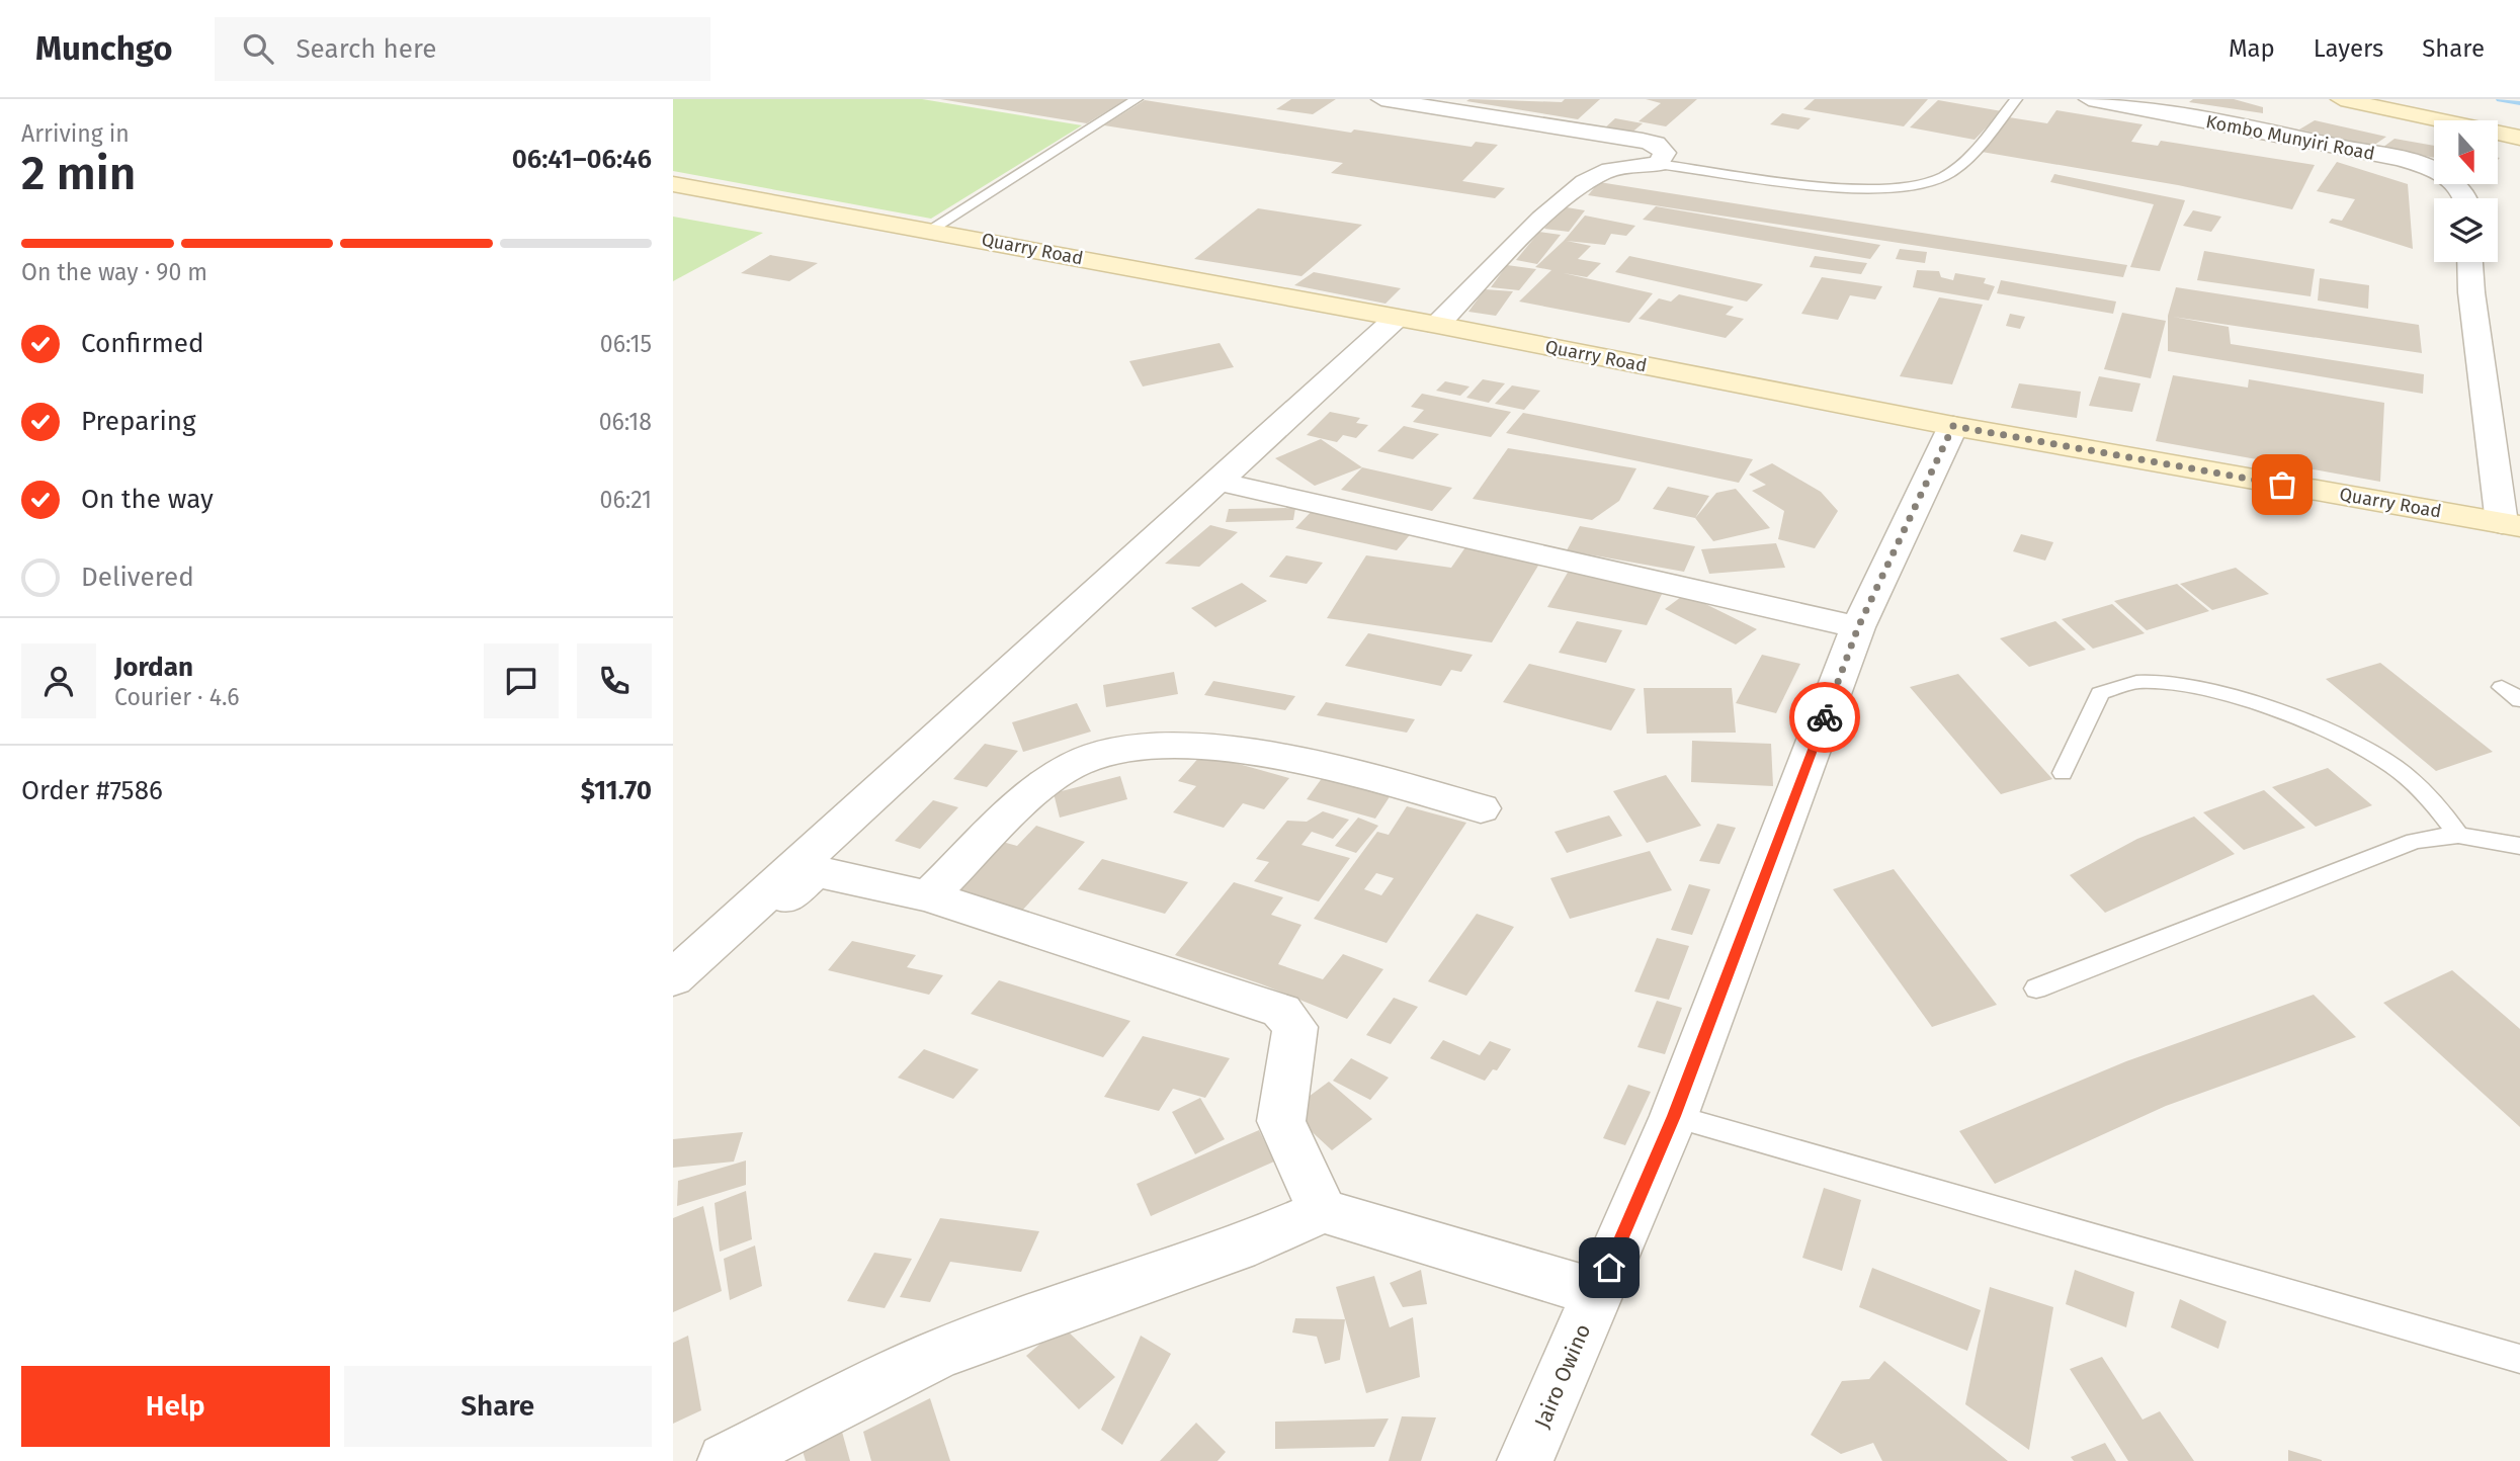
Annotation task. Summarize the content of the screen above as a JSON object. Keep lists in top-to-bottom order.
{
  "streets": {
    "main road": ["Quarry Road"],
    "street": ["Kombo Munyiri Road", "Jairo Owino"]
  },
  "crossings": [
    ["Quarry Road", "Jairo Owino"]
  ],
  "north": "bottom",
  "page": {
    "header": "Munchgo",
    "search": "Search here",
    "nav": ["Map", "Layers", "Share"],
    "heading": ["2 min", "Arriving in", "06:41–06:46"],
    "panel": [
      "Jordan",
      "Courier · 4.6",
      "Order #7586",
      "$11.70"
    ],
    "bar": "On the way · 90 m",
    "list": [
      ["Confirmed", "06:15"],
      ["Preparing", "06:18"],
      ["On the way", "06:21"],
      "Delivered"
    ],
    "buttons": ["Help", "Share"]
  }
}
